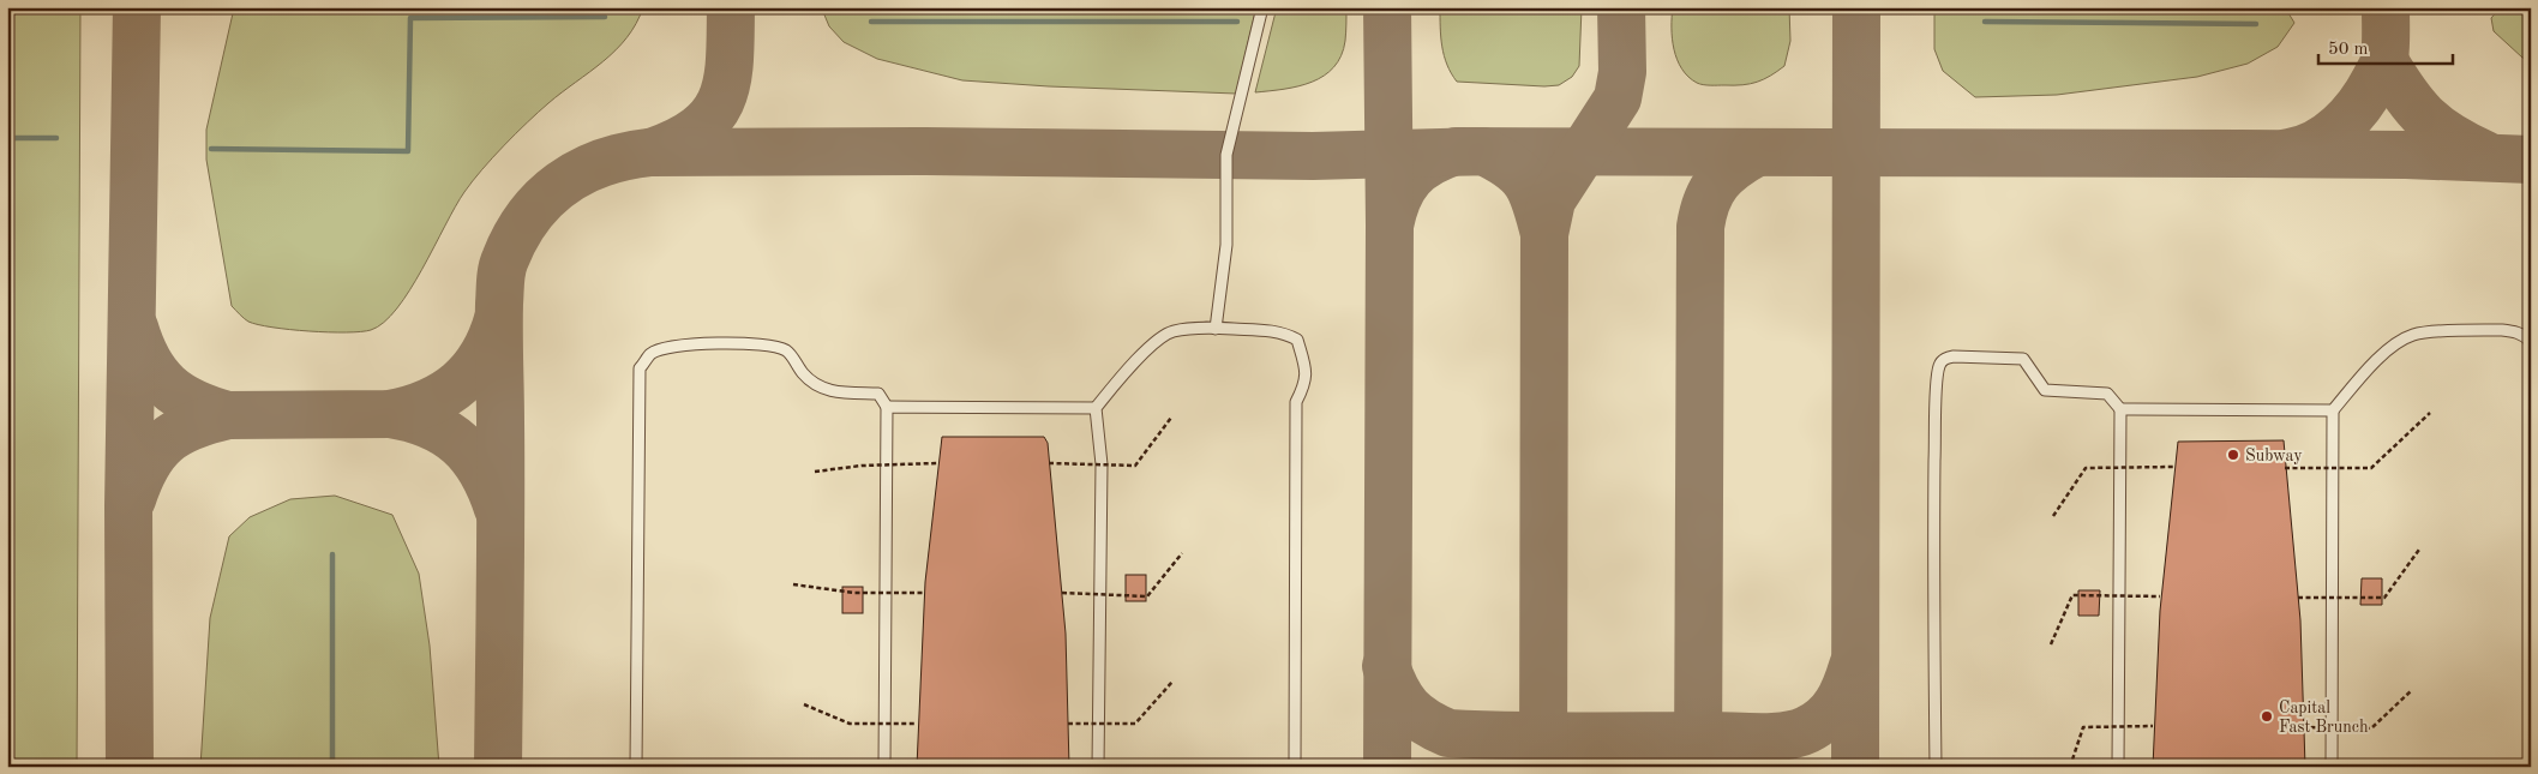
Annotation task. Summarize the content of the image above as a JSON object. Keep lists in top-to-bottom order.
{
  "places": ["Subway", "Capital Fast Brunch"],
  "scale_bar": "50 m"
}
